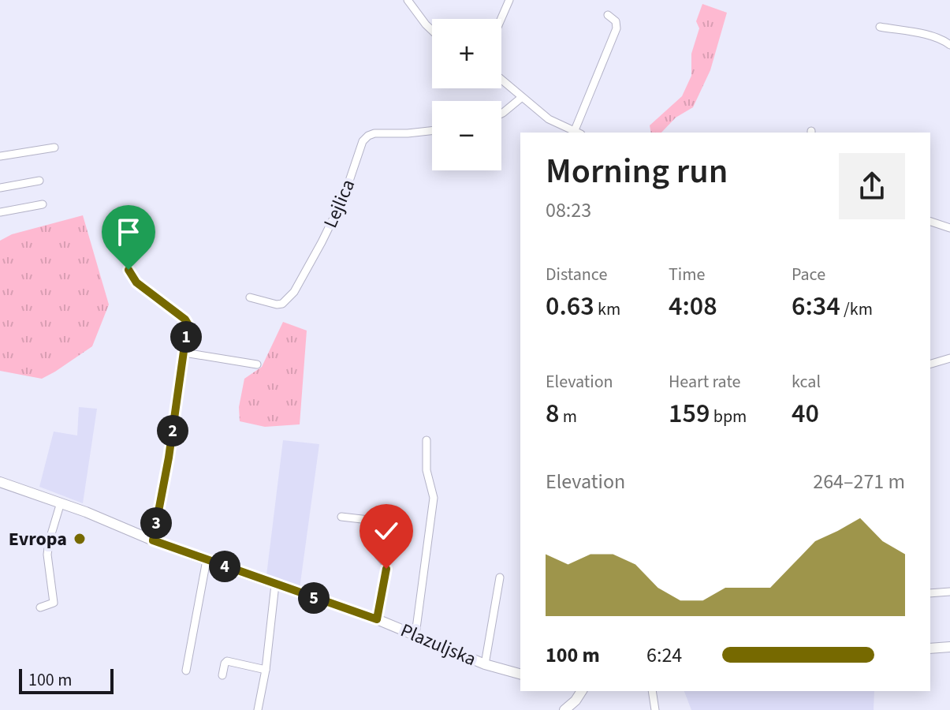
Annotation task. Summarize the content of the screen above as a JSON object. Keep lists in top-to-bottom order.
{
  "streets": {
    "main road": ["Plazuljska"],
    "street": ["Lejlica"]
  },
  "places": ["Evropa"],
  "scale_bar": "100 m",
  "page": {
    "map_buttons": ["+", "−"],
    "heading": ["Morning run", "08:23"],
    "stats": [
      ["Distance", "0.63 km"],
      ["Time", "4:08"],
      ["Pace", "6:34 /km"],
      ["Elevation", "8 m"],
      ["Heart rate", "159 bpm"],
      ["kcal", "40"]
    ],
    "pins": [
      "1",
      "2",
      "3",
      "4",
      "5"
    ],
    "chart": ["Elevation", "264–271 m"],
    "list": [
      {
        "name": "100 m",
        "note": "6:24"
      }
    ],
    "scale": "100 m"
  }
}
